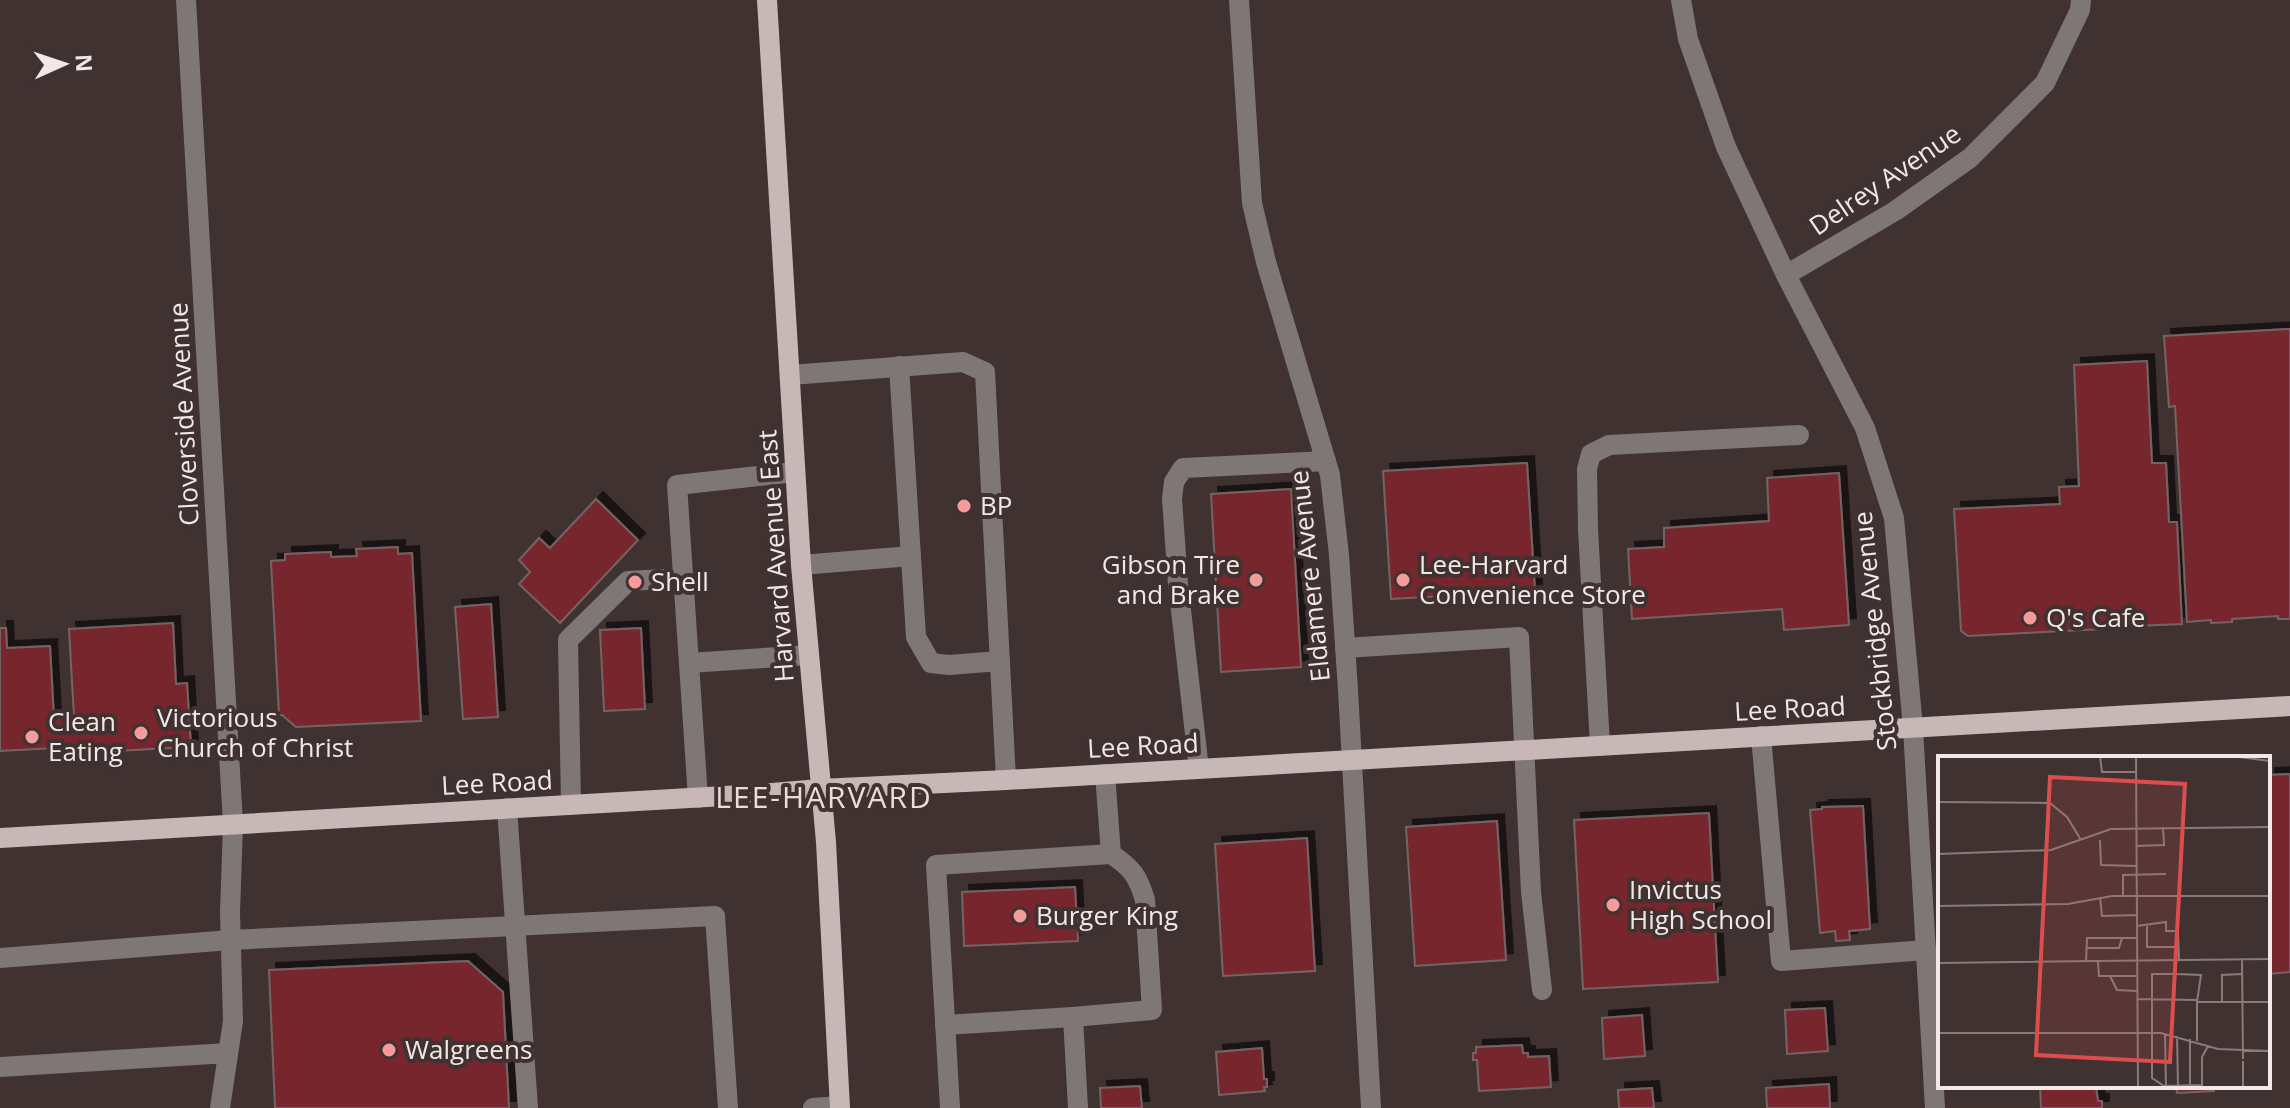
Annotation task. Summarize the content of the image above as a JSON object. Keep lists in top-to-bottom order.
{
  "streets": {
    "main road": ["Harvard Avenue East", "Lee Road"],
    "street": [
      "Delrey Avenue",
      "Cloverside Avenue",
      "Eldamere Avenue",
      "Stockbridge Avenue"
    ]
  },
  "crossings": [
    ["Delrey Avenue", "Stockbridge Avenue"],
    ["Cloverside Avenue", "Lee Road"],
    ["Harvard Avenue East", "Lee Road"],
    ["Eldamere Avenue", "Lee Road"],
    ["Stockbridge Avenue", "Lee Road"]
  ],
  "districts": ["LEE-HARVARD"],
  "places": [
    "BP",
    "Gibson Tire and Brake",
    "Lee-Harvard Convenience Store",
    "Shell",
    "Q's Cafe",
    "Victorious Church of Christ",
    "Clean Eating",
    "Invictus High School",
    "Burger King",
    "Walgreens"
  ],
  "north": "right"
}
